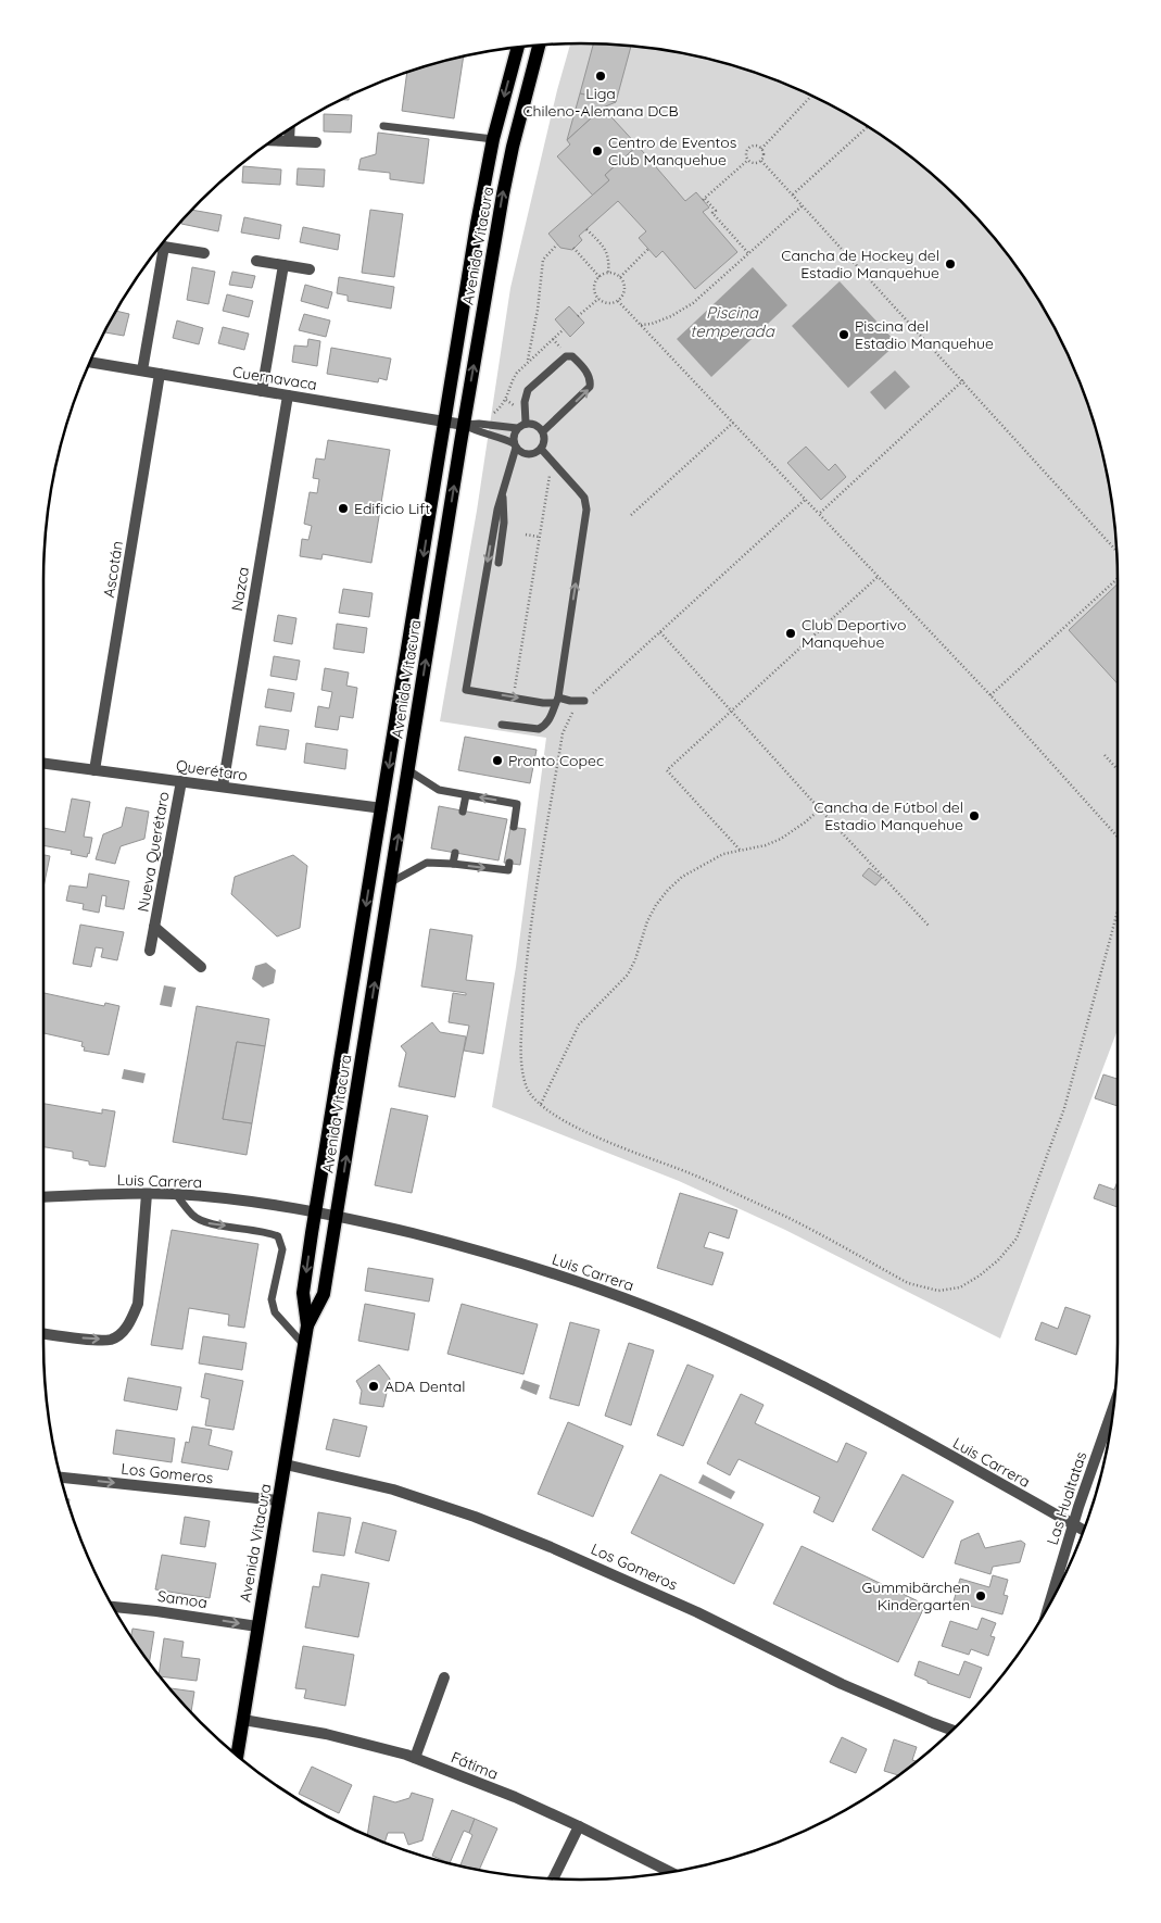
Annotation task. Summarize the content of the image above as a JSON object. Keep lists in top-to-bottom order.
{
  "streets": {
    "main road": ["Avenida Vitacura"],
    "street": [
      "Cuernavaca",
      "Ascotán",
      "Nazca",
      "Querétaro",
      "Nueva Querétaro",
      "Luis Carrera",
      "Los Gomeros",
      "Las Hualtatas",
      "Samoa",
      "Fátima"
    ]
  },
  "crossings": [
    ["Avenida Vitacura", "Cuernavaca"],
    ["Avenida Vitacura", "Querétaro"],
    ["Avenida Vitacura", "Luis Carrera"],
    ["Avenida Vitacura", "Los Gomeros"],
    ["Avenida Vitacura", "Samoa"],
    ["Avenida Vitacura", "Fátima"],
    ["Cuernavaca", "Ascotán"],
    ["Cuernavaca", "Nazca"],
    ["Ascotán", "Querétaro"],
    ["Nazca", "Querétaro"],
    ["Querétaro", "Nueva Querétaro"],
    ["Luis Carrera", "Las Hualtatas"]
  ],
  "one_way": ["Samoa"],
  "water": ["Piscina temperada"],
  "places": [
    "Liga Chileno-Alemana DCB",
    "Centro de Eventos Club Manquehue",
    "Cancha de Hockey del Estadio Manquehue",
    "Piscina del Estadio Manquehue",
    "Edificio Lift",
    "Club Deportivo Manquehue",
    "Pronto Copec",
    "Cancha de Fútbol del Estadio Manquehue",
    "ADA Dental",
    "Gummibärchen Kindergarten"
  ]
}
